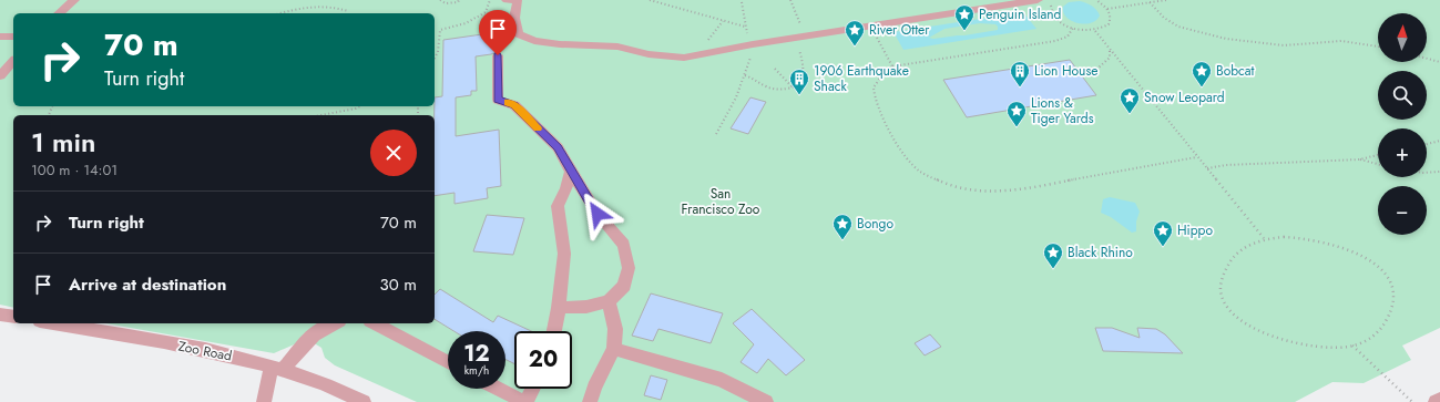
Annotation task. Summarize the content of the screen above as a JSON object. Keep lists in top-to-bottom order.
{
  "streets": {
    "street": ["Zoo Road"]
  },
  "parks": ["San Francisco Zoo"],
  "places": {
    "place": [
      "Penguin Island",
      "River Otter",
      "Bobcat",
      "Snow Leopard",
      "Lions & Tiger Yards",
      "Bongo",
      "Hippo",
      "Black Rhino"
    ],
    "building": ["Lion House", "1906 Earthquake Shack"]
  },
  "north": "top",
  "page": {
    "map_buttons": ["+", "−"],
    "turn": ["70 m", "Turn right"],
    "heading": ["1 min", "100 m · 14:01"],
    "list": [
      {
        "name": "Turn right",
        "value": "70 m"
      },
      {
        "name": "Arrive at destination",
        "value": "30 m"
      }
    ],
    "speed": "12 km/h",
    "limit": "20"
  }
}
